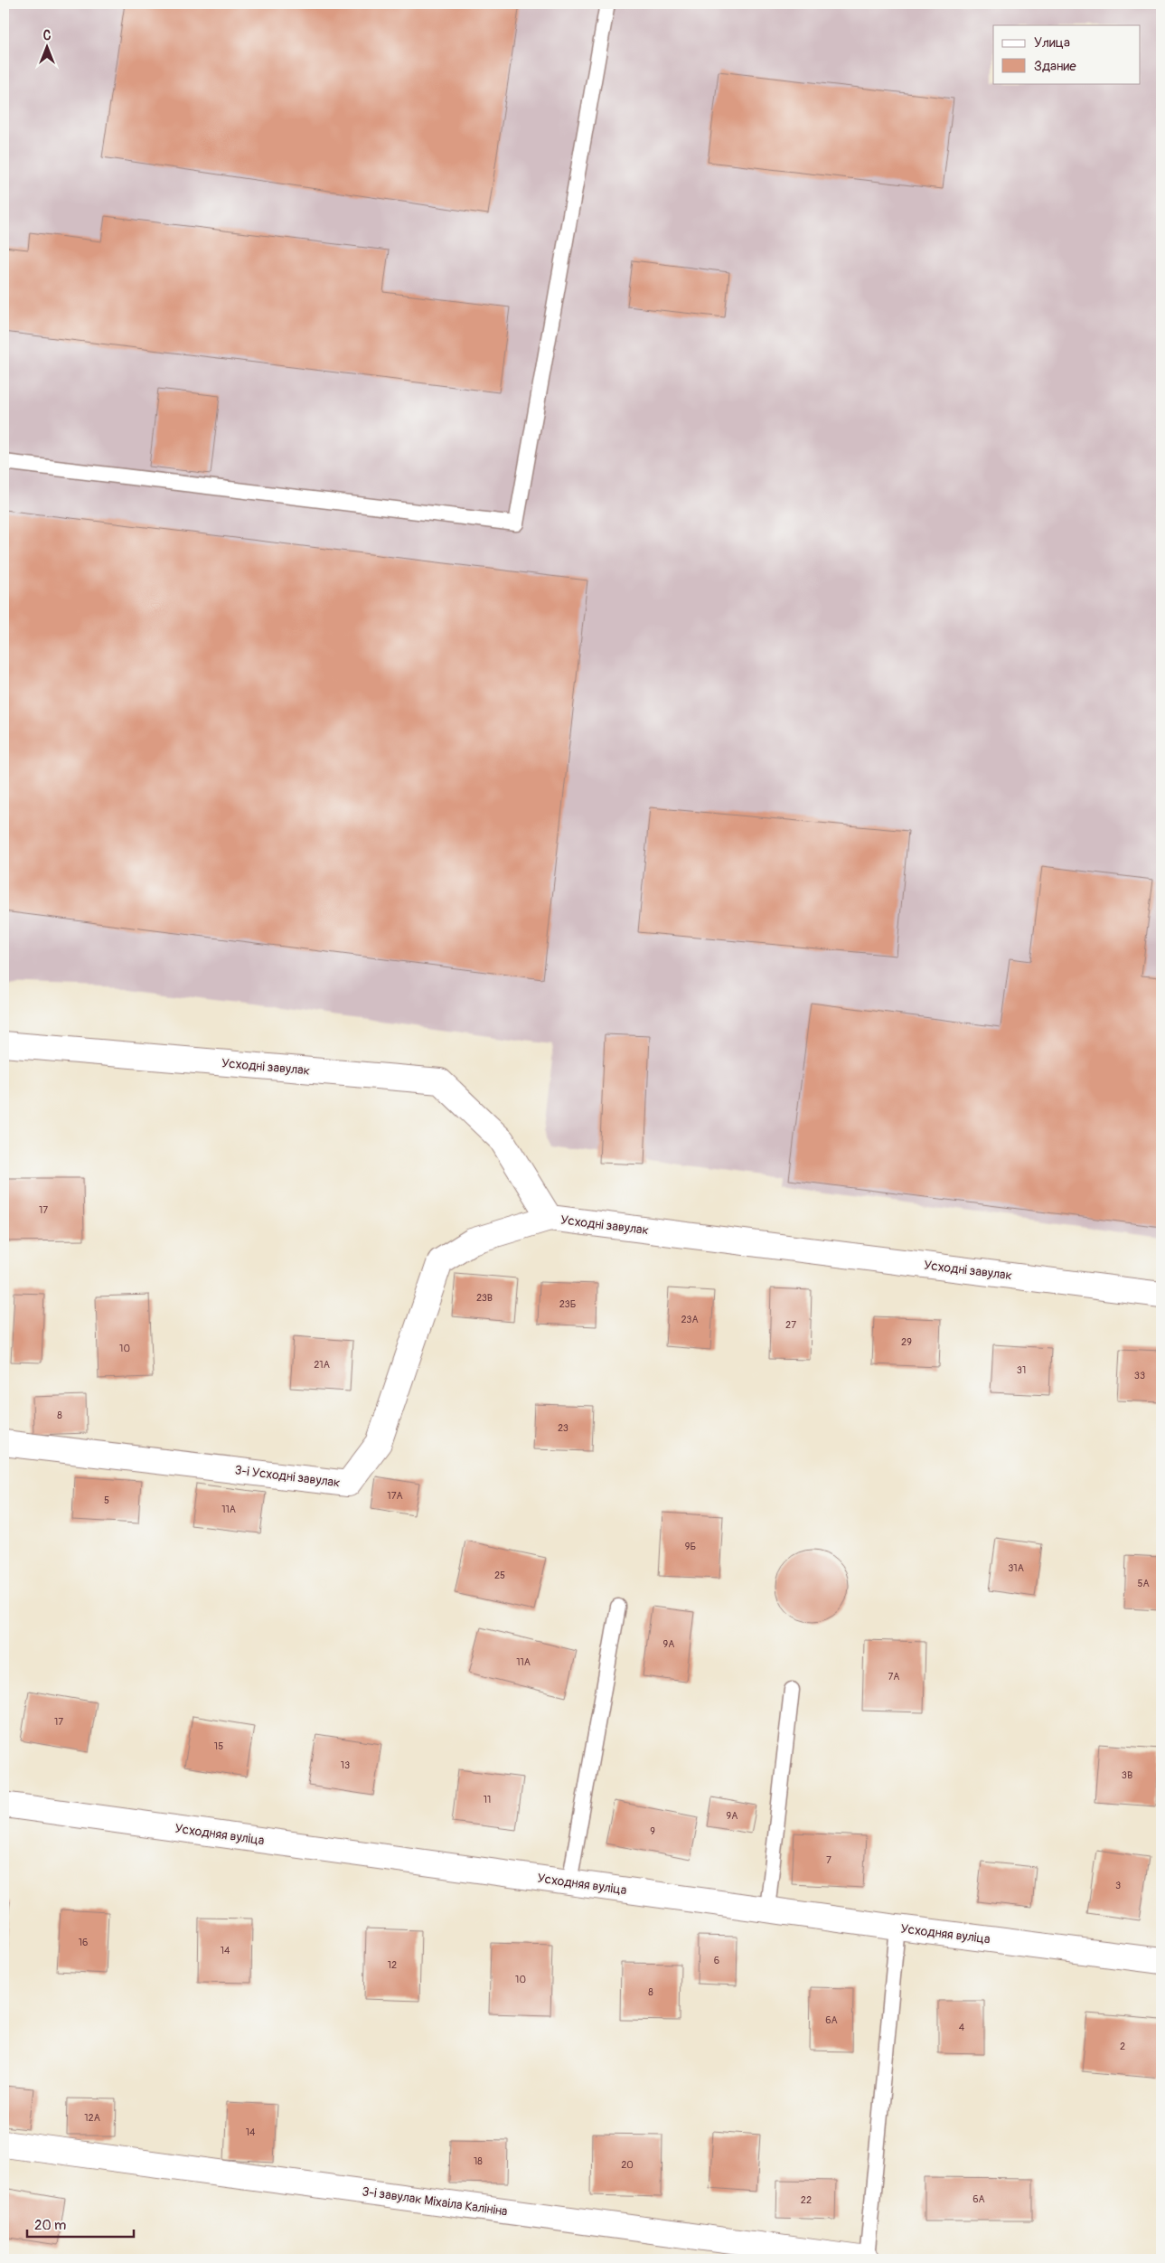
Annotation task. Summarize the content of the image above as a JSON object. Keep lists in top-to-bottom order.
{
  "streets": {
    "street": [
      "Усходні завулак",
      "3-і Усходні завулак",
      "Усходняя вуліца",
      "3-і завулак Міхаіла Калініна"
    ]
  },
  "crossings": [
    ["Усходні завулак", "3-і Усходні завулак"]
  ],
  "house_numbers": [
    "17",
    "23В",
    "23Б",
    "23А",
    "27",
    "29",
    "10",
    "21А",
    "31",
    "33",
    "8",
    "23",
    "17А",
    "5",
    "11А",
    "9Б",
    "31А",
    "25",
    "5А",
    "9А",
    "11А",
    "7А",
    "17",
    "15",
    "13",
    "3В",
    "11",
    "9А",
    "9",
    "7",
    "3",
    "16",
    "14",
    "6",
    "12",
    "10",
    "8",
    "6А",
    "4",
    "2",
    "12А",
    "14",
    "18",
    "20",
    "6А",
    "22"
  ],
  "legend": ["Улица", "Здание"],
  "scale_bar": "20 m",
  "north": "top"
}
